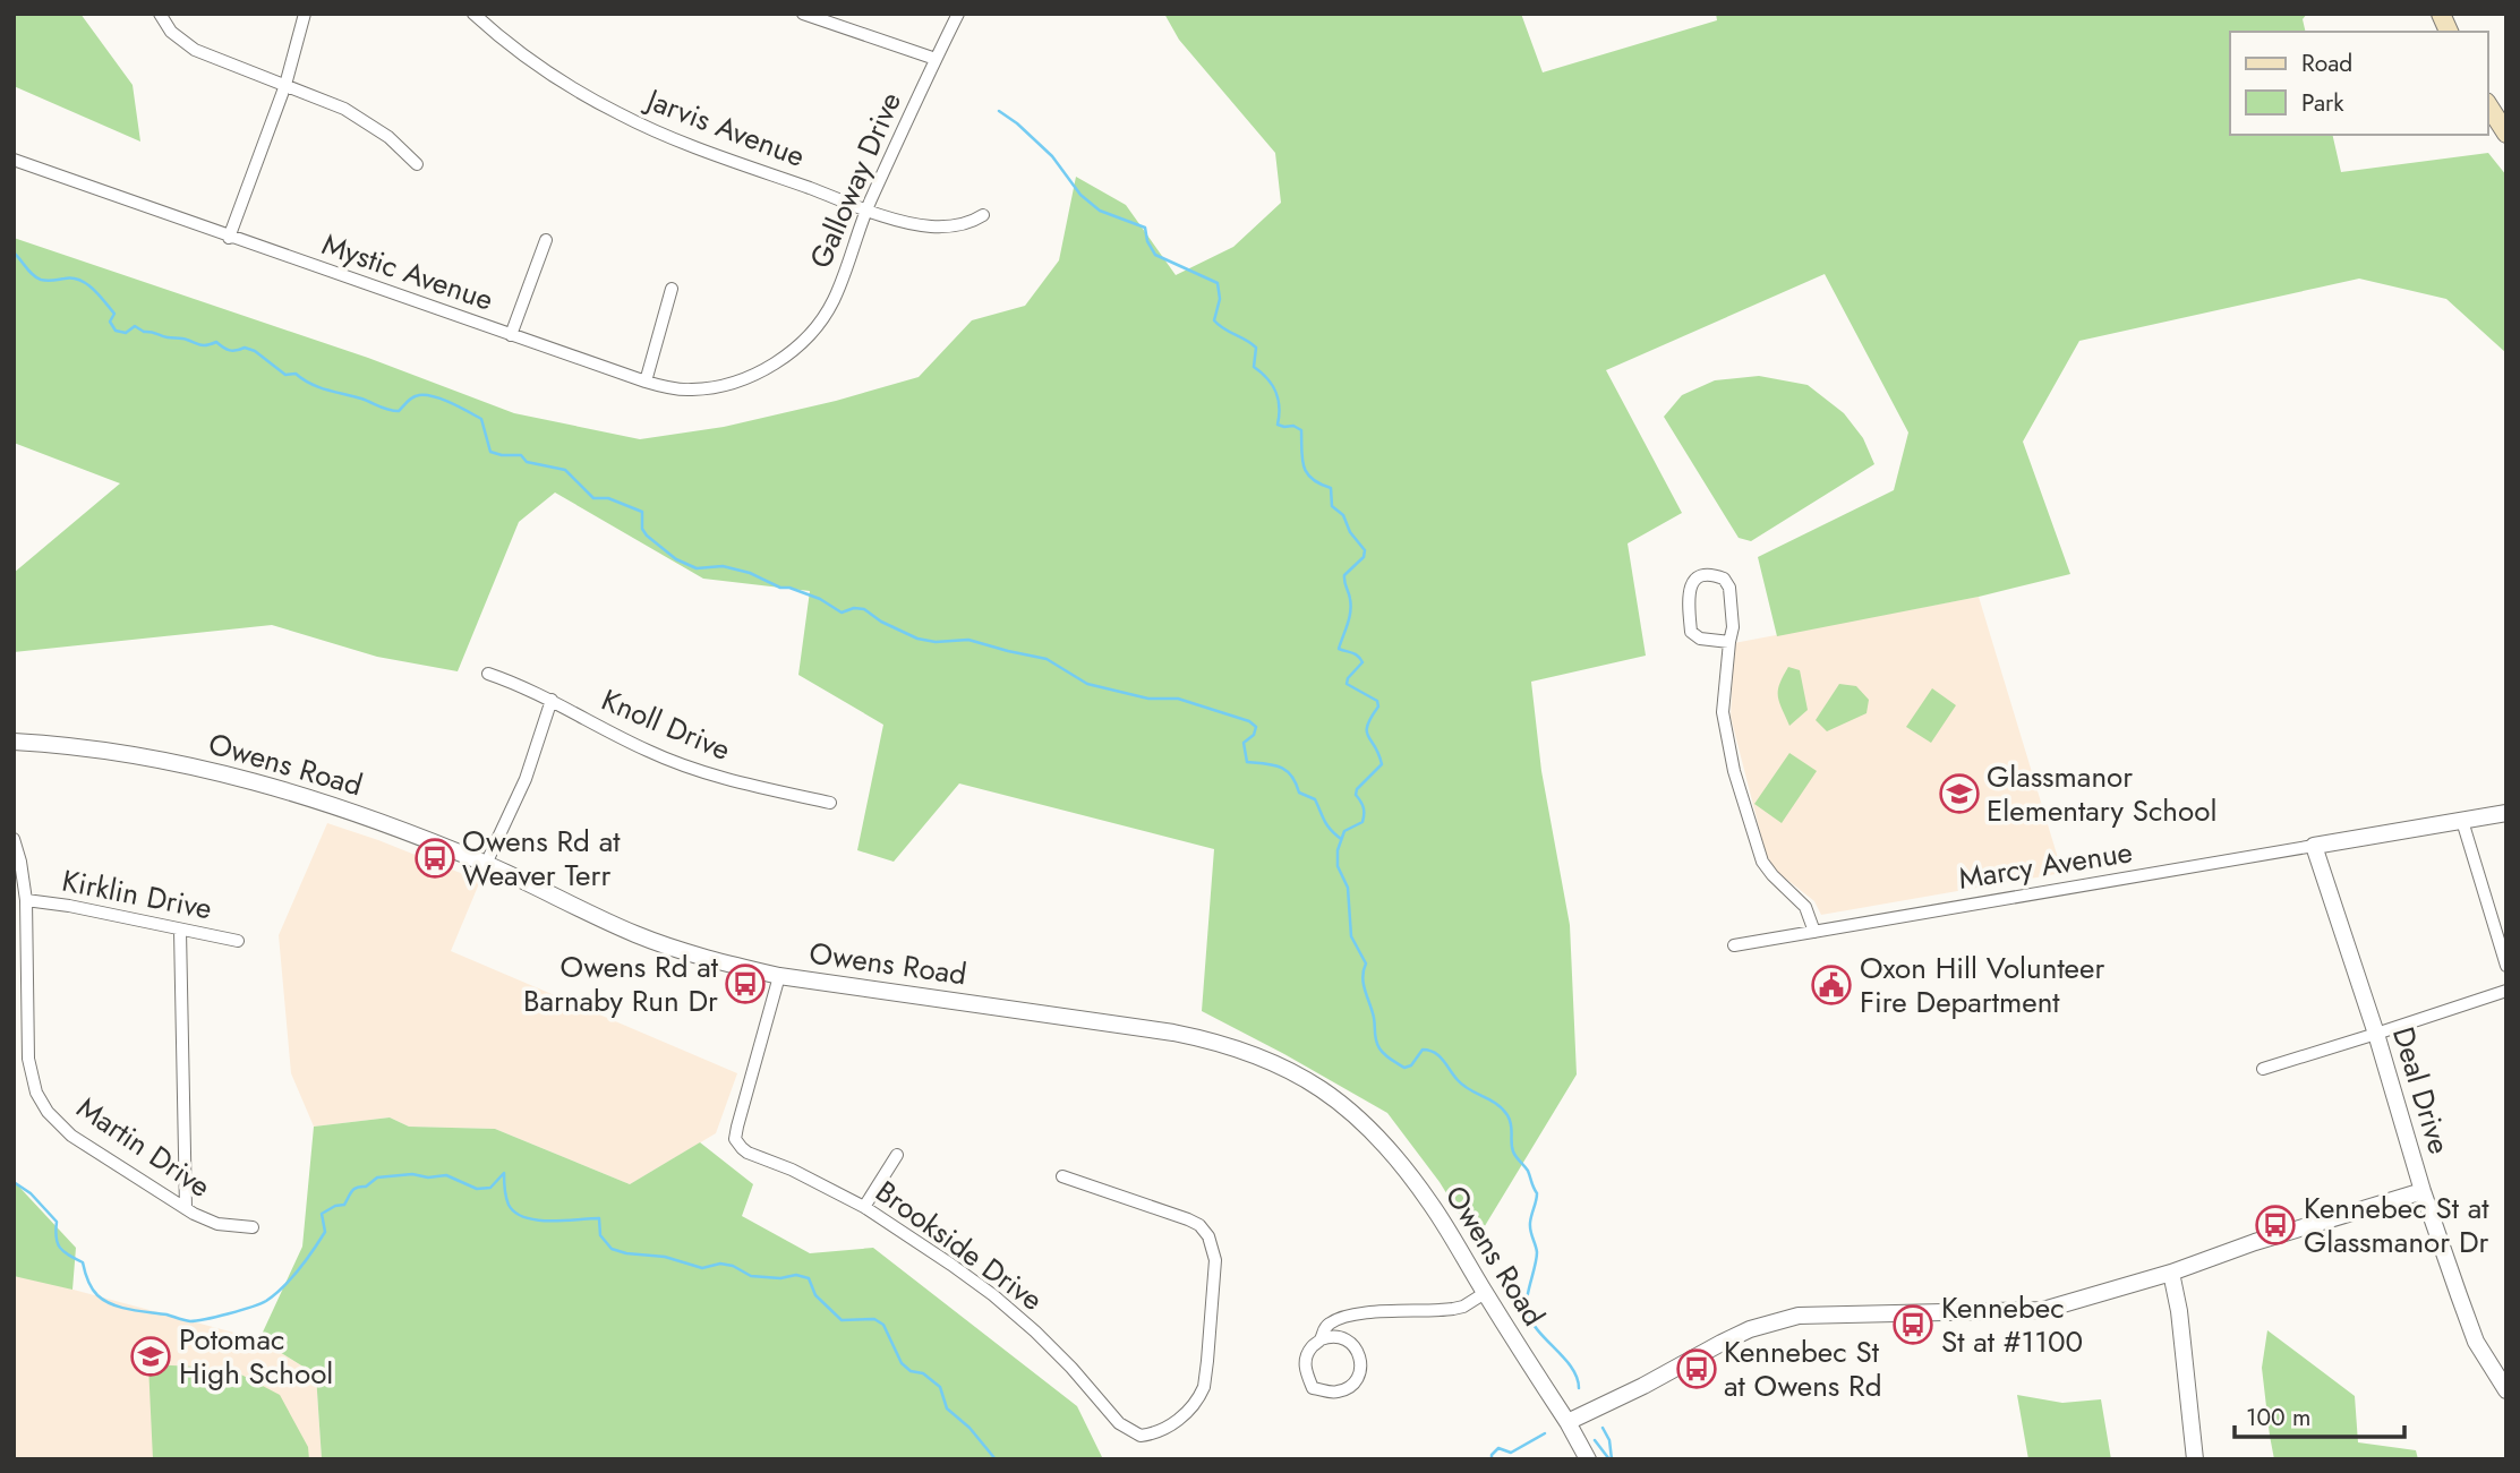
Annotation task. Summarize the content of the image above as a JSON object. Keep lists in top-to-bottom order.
{
  "streets": {
    "street": [
      "Jarvis Avenue",
      "Galloway Drive",
      "Mystic Avenue",
      "Knoll Drive",
      "Owens Road",
      "Marcy Avenue",
      "Kirklin Drive",
      "Deal Drive",
      "Martin Drive",
      "Brookside Drive"
    ]
  },
  "crossings": [
    ["Jarvis Avenue", "Galloway Drive"],
    ["Galloway Drive", "Mystic Avenue"],
    ["Owens Road", "Brookside Drive"],
    ["Marcy Avenue", "Deal Drive"],
    ["Kirklin Drive", "Martin Drive"]
  ],
  "places": {
    "school or university": ["Glassmanor Elementary School", "Potomac High School"],
    "bus stop": [
      "Owens Rd at Weaver Terr",
      "Owens Rd at Barnaby Run Dr",
      "Kennebec St at Glassmanor Dr",
      "Kennebec St at #1100",
      "Kennebec St at Owens Rd"
    ],
    "public building": ["Oxon Hill Volunteer Fire Department"]
  },
  "legend": ["Road", "Park"],
  "scale_bar": "100 m"
}
